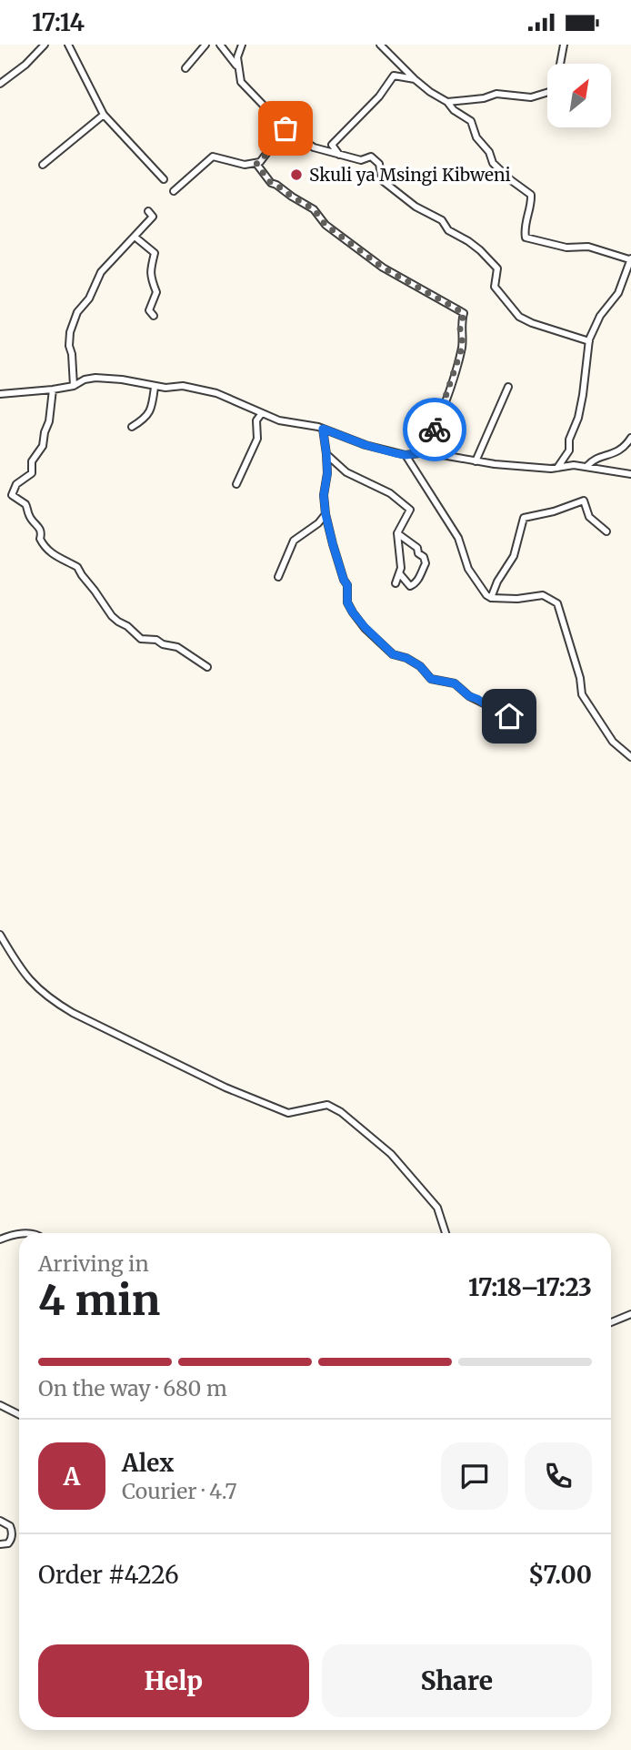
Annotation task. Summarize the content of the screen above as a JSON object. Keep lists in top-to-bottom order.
{
  "places": ["Skuli ya Msingi Kibweni"],
  "north": "top right",
  "page": {
    "status": "17:14",
    "heading": ["4 min", "Arriving in", "17:18–17:23"],
    "panel": [
      "Alex",
      "Courier · 4.7",
      "Order #4226",
      "$7.00"
    ],
    "bar": "On the way · 680 m",
    "round": "A",
    "buttons": ["Help", "Share"]
  }
}
